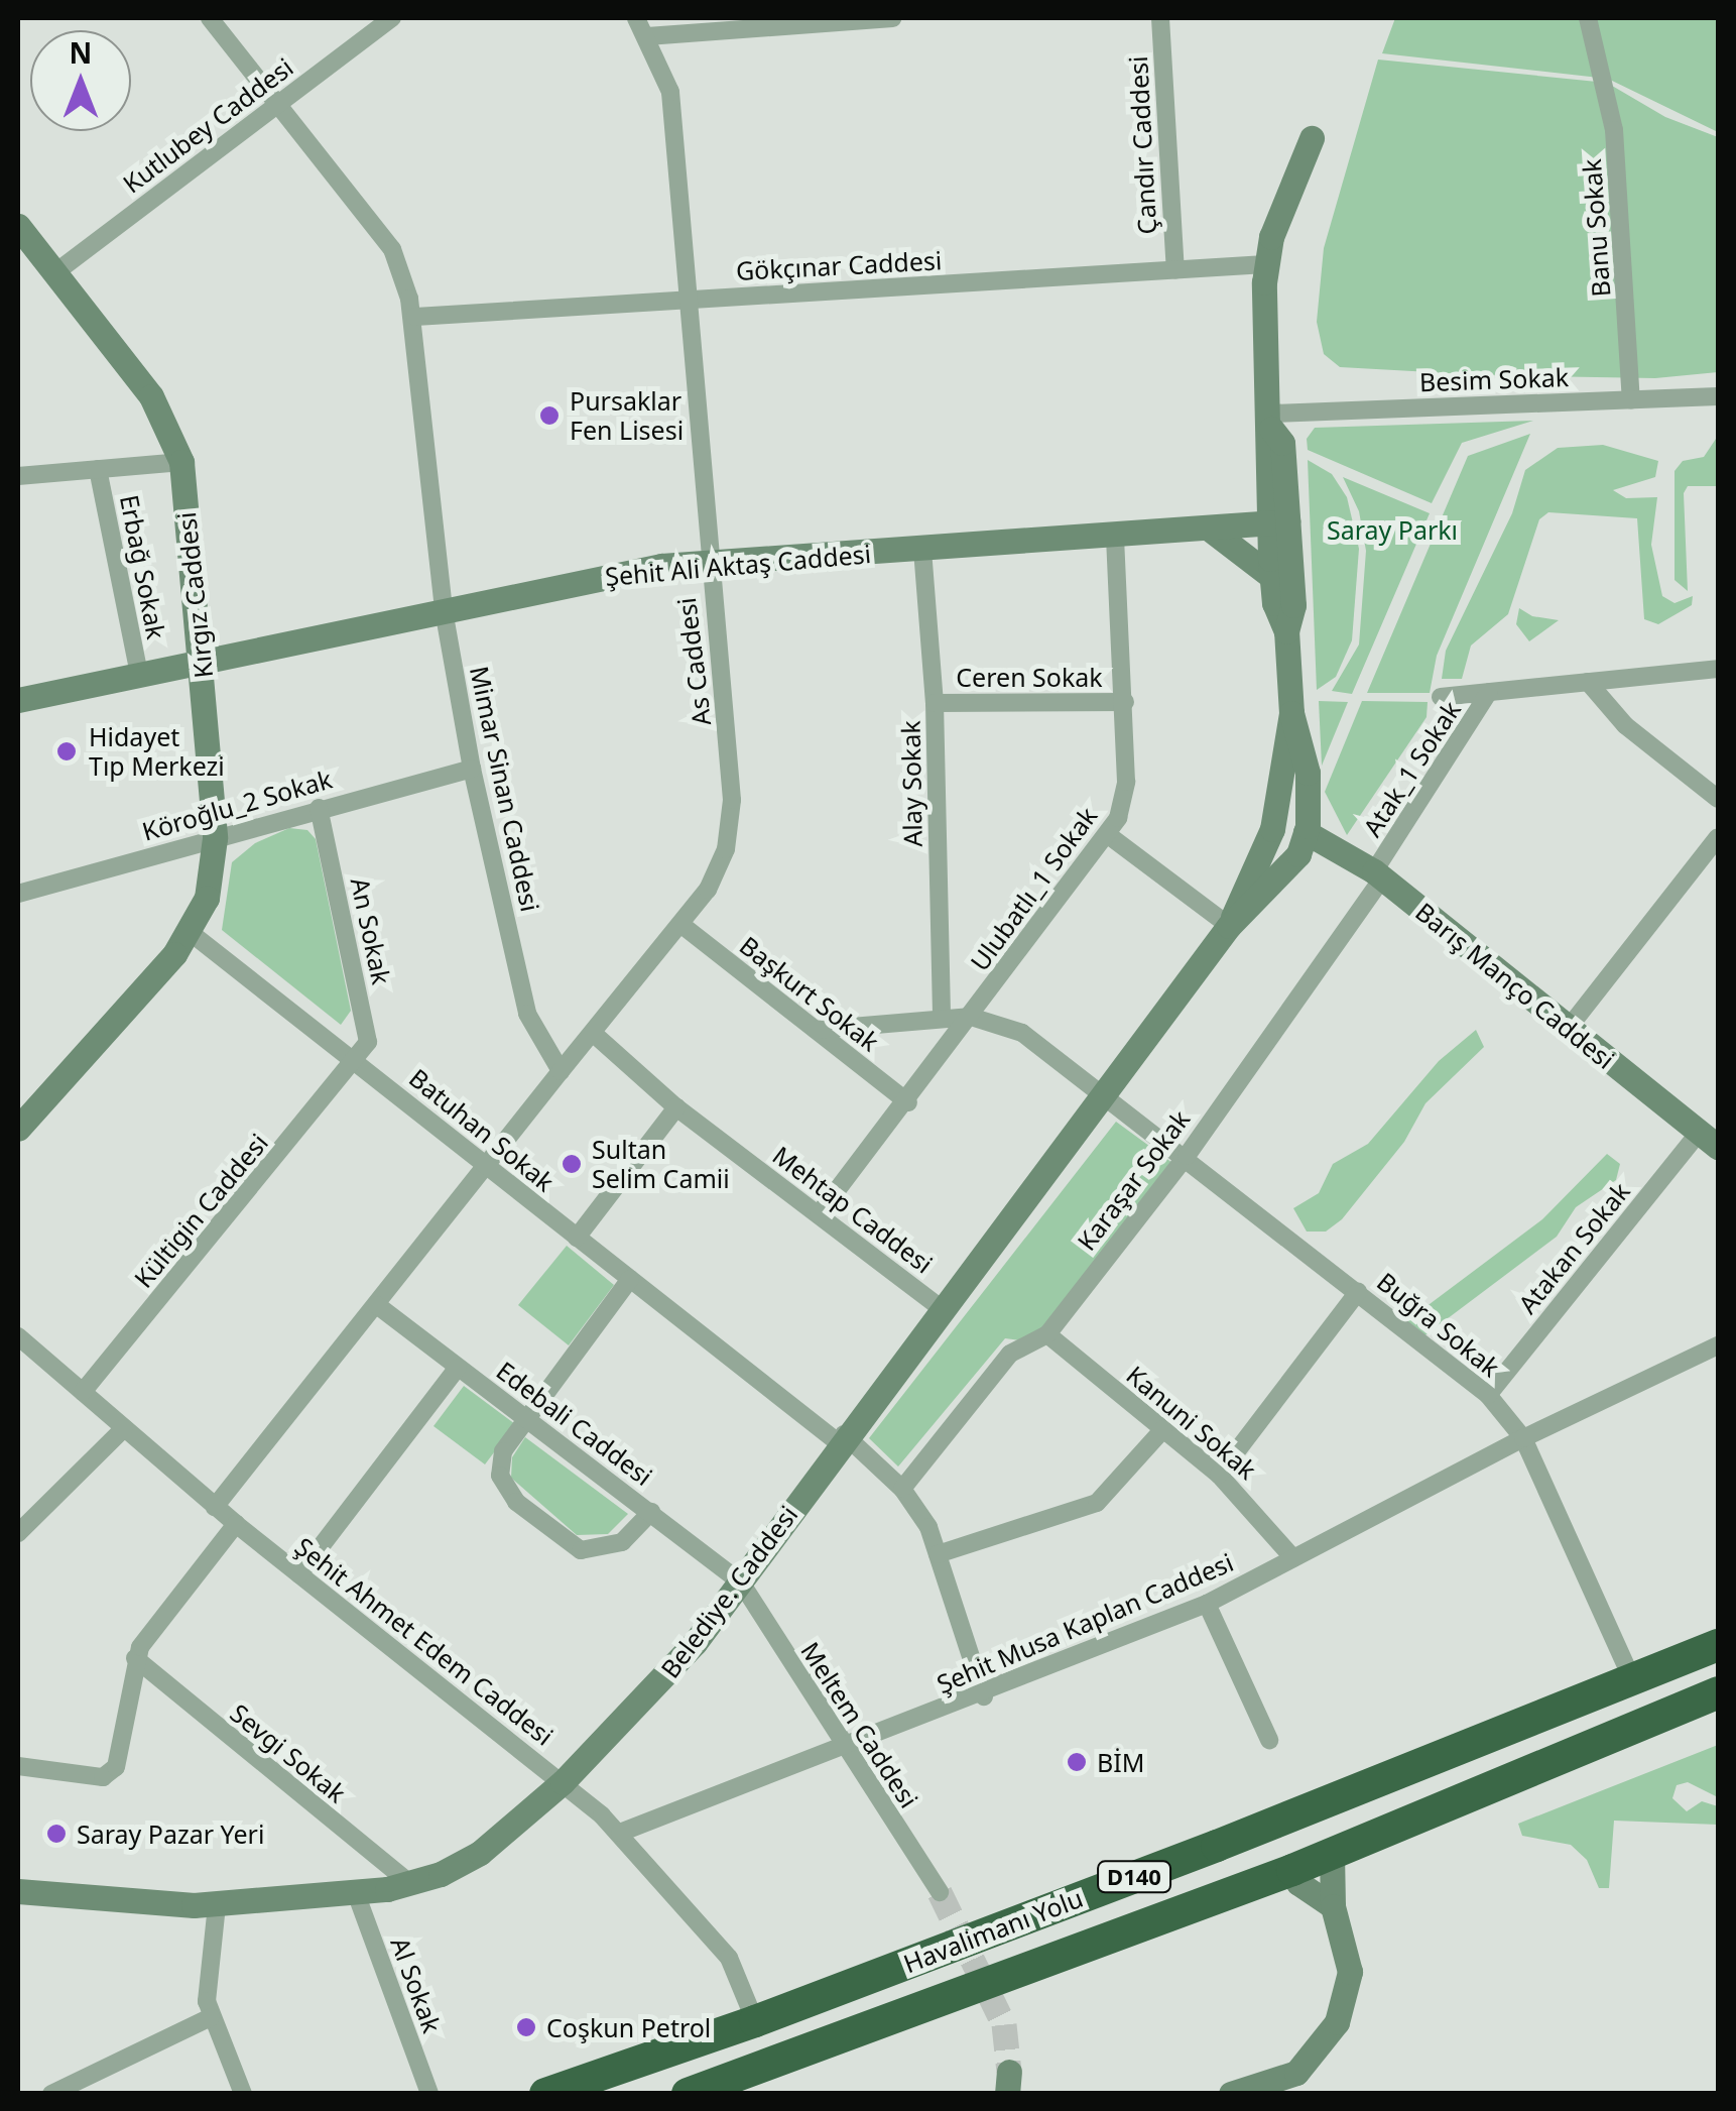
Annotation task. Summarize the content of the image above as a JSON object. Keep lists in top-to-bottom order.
{
  "streets": {
    "highway": ["D140", "Havalimanı Yolu"],
    "street": [
      "Kutlubey Caddesi",
      "Çandır Caddesi",
      "Banu Sokak",
      "Gökçınar Caddesi",
      "Besim Sokak",
      "Şehit Ali Aktaş Caddesi",
      "Erbağ Sokak",
      "Kırgız Caddesi",
      "As Caddesi",
      "Ceren Sokak",
      "Atak_1 Sokak",
      "Alay Sokak",
      "Mimar Sinan Caddesi",
      "Köroğlu_2 Sokak",
      "Ulubatlı_1 Sokak",
      "An Sokak",
      "Barış Manço Caddesi",
      "Başkurt Sokak",
      "Batuhan Sokak",
      "Karaşar Sokak",
      "Mehtap Caddesi",
      "Kültigin Caddesi",
      "Atakan Sokak",
      "Buğra Sokak",
      "Kanuni Sokak",
      "Edebali Caddesi",
      "Belediye. Caddesi",
      "Şehit Musa Kaplan Caddesi",
      "Şehit Ahmet Edem Caddesi",
      "Meltem Caddesi",
      "Sevgi Sokak",
      "Al Sokak"
    ]
  },
  "crossings": [
    ["Kutlubey Caddesi", "Kırgız Caddesi"],
    ["Kutlubey Caddesi", "Mimar Sinan Caddesi"],
    ["Çandır Caddesi", "Gökçınar Caddesi"],
    ["Banu Sokak", "Besim Sokak"],
    ["Gökçınar Caddesi", "As Caddesi"],
    ["Gökçınar Caddesi", "Mimar Sinan Caddesi"],
    ["Şehit Ali Aktaş Caddesi", "Erbağ Sokak"],
    ["Şehit Ali Aktaş Caddesi", "Kırgız Caddesi"],
    ["Şehit Ali Aktaş Caddesi", "As Caddesi"],
    ["Şehit Ali Aktaş Caddesi", "Alay Sokak"],
    ["Şehit Ali Aktaş Caddesi", "Mimar Sinan Caddesi"],
    ["Şehit Ali Aktaş Caddesi", "Ulubatlı_1 Sokak"],
    ["Kırgız Caddesi", "Köroğlu_2 Sokak"],
    ["Kırgız Caddesi", "Batuhan Sokak"],
    ["As Caddesi", "Mimar Sinan Caddesi"],
    ["As Caddesi", "Başkurt Sokak"],
    ["As Caddesi", "Mehtap Caddesi"],
    ["Ceren Sokak", "Alay Sokak"],
    ["Ceren Sokak", "Ulubatlı_1 Sokak"],
    ["Atak_1 Sokak", "Barış Manço Caddesi"],
    ["Atak_1 Sokak", "Karaşar Sokak"],
    ["Alay Sokak", "Buğra Sokak"],
    ["Mimar Sinan Caddesi", "Köroğlu_2 Sokak"],
    ["Köroğlu_2 Sokak", "An Sokak"],
    ["Ulubatlı_1 Sokak", "Başkurt Sokak"],
    ["Ulubatlı_1 Sokak", "Mehtap Caddesi"],
    ["Ulubatlı_1 Sokak", "Buğra Sokak"],
    ["An Sokak", "Batuhan Sokak"],
    ["An Sokak", "Kültigin Caddesi"],
    ["Barış Manço Caddesi", "Karaşar Sokak"],
    ["Barış Manço Caddesi", "Atakan Sokak"],
    ["Başkurt Sokak", "Buğra Sokak"],
    ["Batuhan Sokak", "Karaşar Sokak"],
    ["Batuhan Sokak", "Kültigin Caddesi"],
    ["Batuhan Sokak", "Belediye. Caddesi"],
    ["Batuhan Sokak", "Şehit Musa Kaplan Caddesi"],
    ["Karaşar Sokak", "Buğra Sokak"],
    ["Karaşar Sokak", "Kanuni Sokak"],
    ["Mehtap Caddesi", "Belediye. Caddesi"],
    ["Kültigin Caddesi", "Şehit Ahmet Edem Caddesi"],
    ["Atakan Sokak", "Buğra Sokak"],
    ["Buğra Sokak", "Belediye. Caddesi"],
    ["Buğra Sokak", "Şehit Musa Kaplan Caddesi"],
    ["Buğra Sokak", "Havalimanı Yolu"],
    ["Kanuni Sokak", "Şehit Musa Kaplan Caddesi"],
    ["Edebali Caddesi", "Belediye. Caddesi"],
    ["Edebali Caddesi", "Meltem Caddesi"],
    ["Belediye. Caddesi", "Şehit Ahmet Edem Caddesi"],
    ["Belediye. Caddesi", "Meltem Caddesi"],
    ["Belediye. Caddesi", "Sevgi Sokak"],
    ["Belediye. Caddesi", "Al Sokak"],
    ["Şehit Musa Kaplan Caddesi", "Şehit Ahmet Edem Caddesi"],
    ["Şehit Musa Kaplan Caddesi", "Meltem Caddesi"],
    ["Şehit Ahmet Edem Caddesi", "Havalimanı Yolu"]
  ],
  "parks": ["Saray Parkı"],
  "places": [
    "Pursaklar Fen Lisesi",
    "Hidayet Tıp Merkezi",
    "Sultan Selim Camii",
    "BİM",
    "Saray Pazar Yeri",
    "Coşkun Petrol"
  ],
  "north": "top"
}
